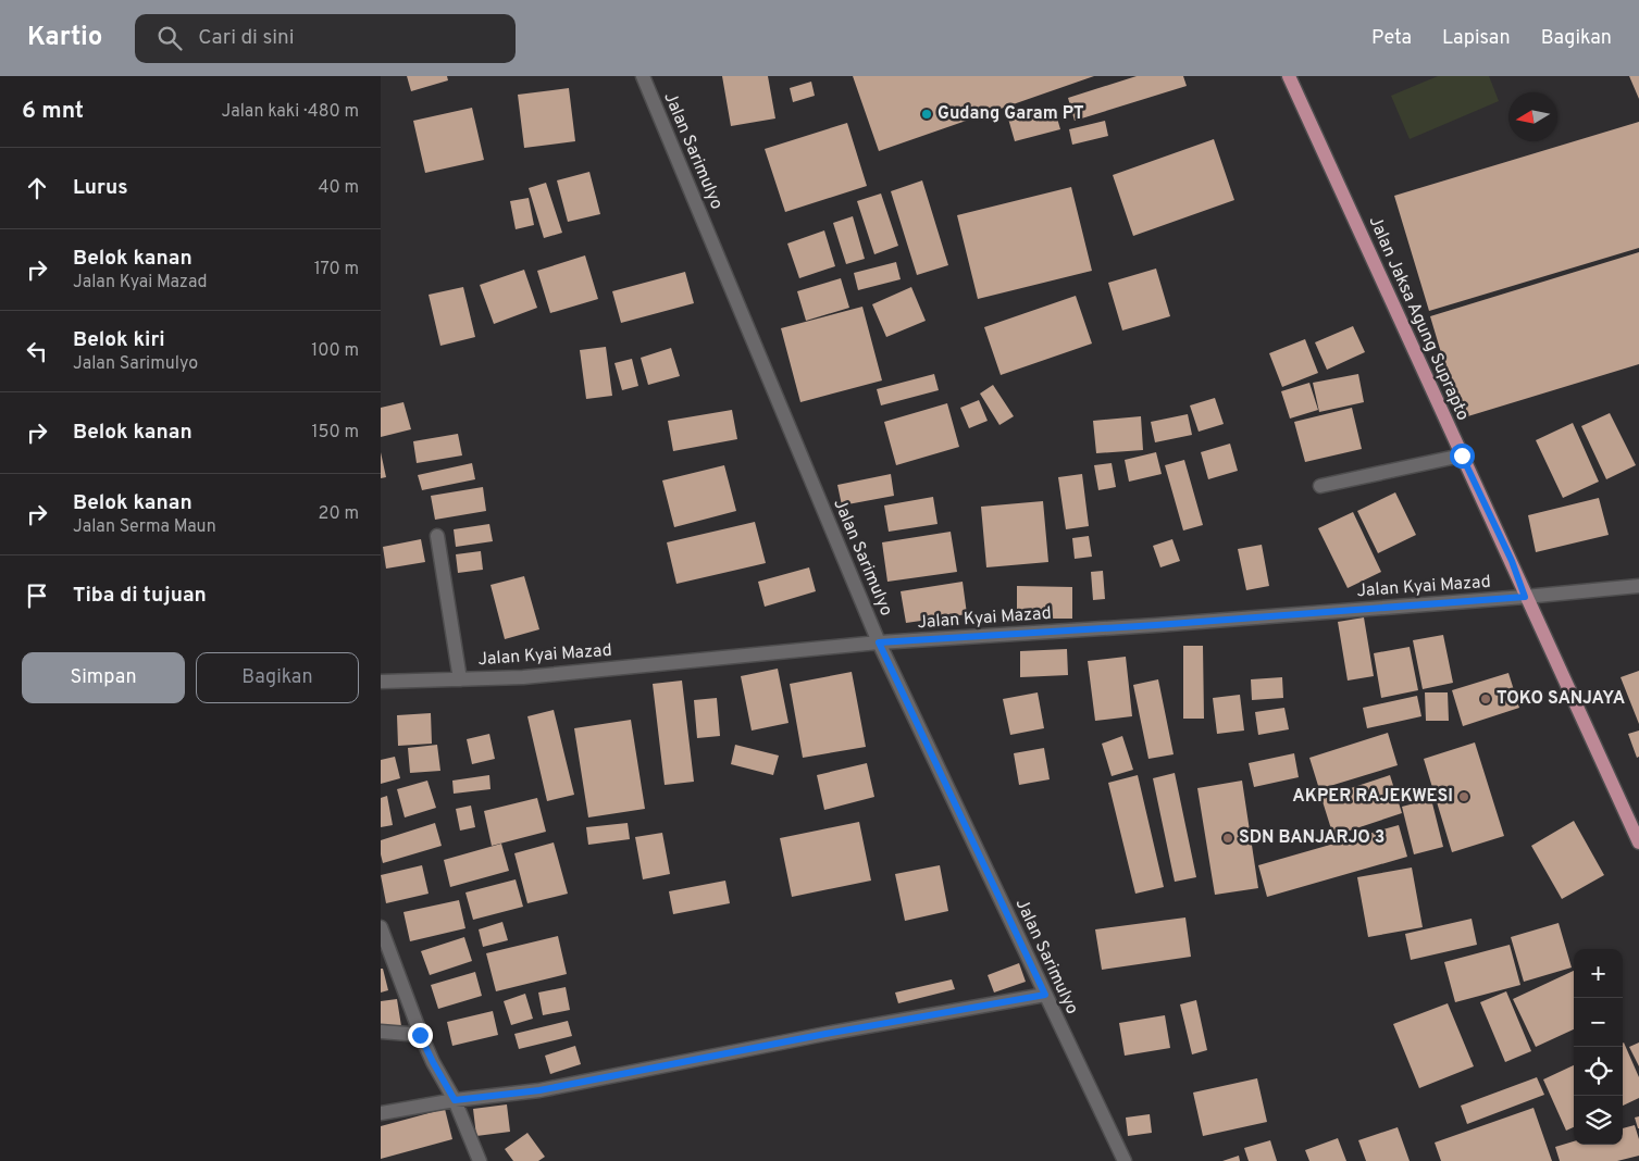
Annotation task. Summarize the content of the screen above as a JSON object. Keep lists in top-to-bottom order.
{
  "streets": {
    "main road": ["Jalan Jaksa Agung Suprapto"],
    "street": ["Jalan Sarimulyo", "Jalan Kyai Mazad"]
  },
  "crossings": [
    ["Jalan Sarimulyo", "Jalan Kyai Mazad"],
    ["Jalan Jaksa Agung Suprapto", "Jalan Kyai Mazad"]
  ],
  "places": [
    "Gudang Garam PT",
    "TOKO SANJAYA",
    "AKPER RAJEKWESI",
    "SDN BANJARJO 3"
  ],
  "north": "left",
  "page": {
    "header": "Kartio",
    "search": "Cari di sini",
    "nav": ["Peta", "Lapisan", "Bagikan"],
    "heading": ["6 mnt", "Jalan kaki · 480 m"],
    "list": [
      ["Lurus", "40 m"],
      ["Belok kanan", "Jalan Kyai Mazad", "170 m"],
      ["Belok kiri", "Jalan Sarimulyo", "100 m"],
      ["Belok kanan", "150 m"],
      ["Belok kanan", "Jalan Serma Maun", "20 m"],
      "Tiba di tujuan"
    ],
    "buttons": ["Simpan", "Bagikan"],
    "map_buttons": ["+", "−"]
  }
}
